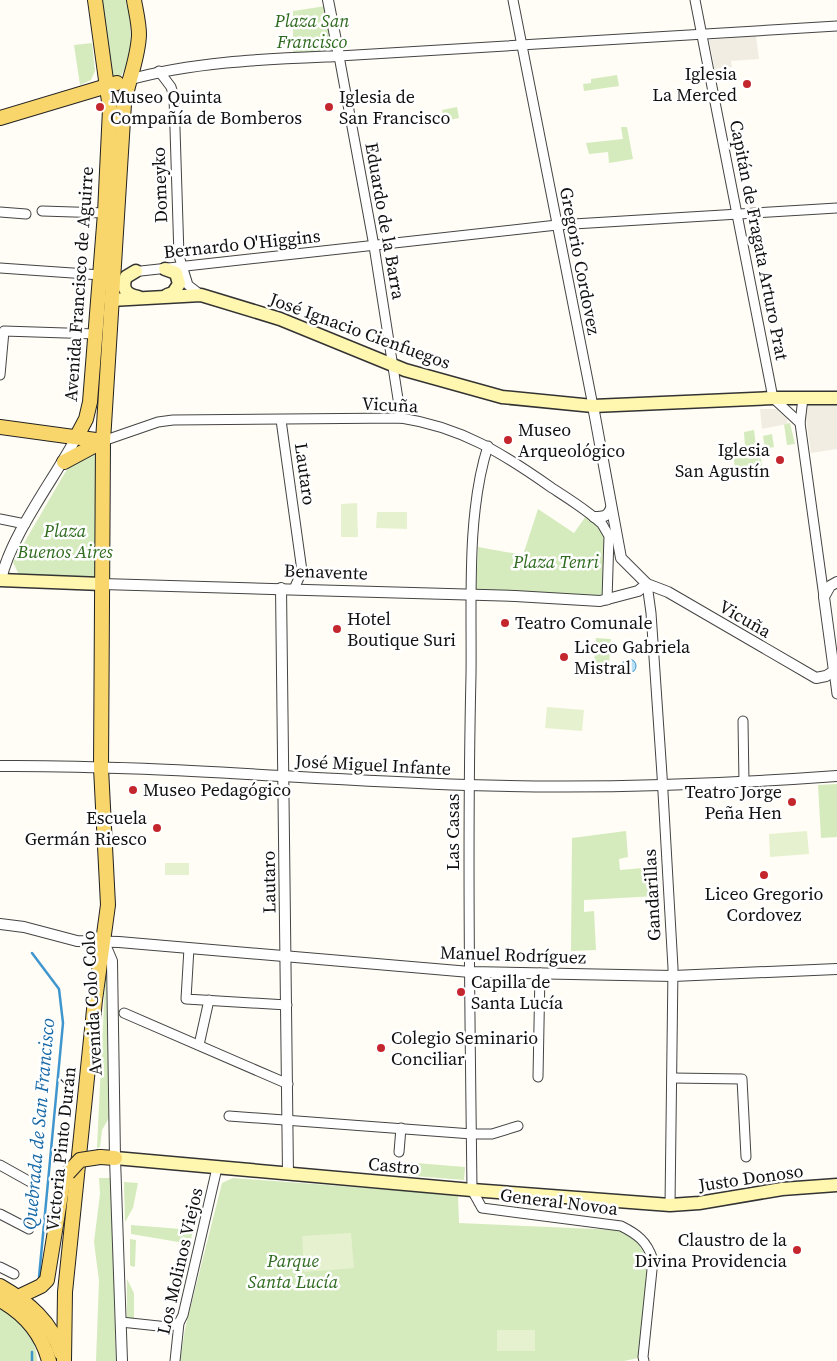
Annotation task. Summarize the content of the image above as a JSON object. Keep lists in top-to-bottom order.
{
  "streets": {
    "main road": [
      "Avenida Francisco de Aguirre",
      "José Ignacio Cienfuegos",
      "Benavente",
      "Avenida Colo Colo",
      "Victoria Pinto Durán",
      "Castro",
      "Justo Donoso"
    ],
    "street": [
      "Domeyko",
      "Eduardo de la Barra",
      "Capitán de Fragata Arturo Prat",
      "Bernardo O'Higgins",
      "Gregorio Cordovez",
      "Vicuña",
      "Lautaro",
      "José Miguel Infante",
      "Las Casas",
      "Gandarillas",
      "Manuel Rodríguez",
      "General Novoa",
      "Los Molinos Viejos"
    ]
  },
  "crossings": [
    ["Domeyko", "Bernardo O'Higgins"],
    ["Domeyko", "José Ignacio Cienfuegos"],
    ["Eduardo de la Barra", "Bernardo O'Higgins"],
    ["Eduardo de la Barra", "José Ignacio Cienfuegos"],
    ["Eduardo de la Barra", "Vicuña"],
    ["Capitán de Fragata Arturo Prat", "Bernardo O'Higgins"],
    ["Capitán de Fragata Arturo Prat", "José Ignacio Cienfuegos"],
    ["Bernardo O'Higgins", "Gregorio Cordovez"],
    ["Bernardo O'Higgins", "Avenida Francisco de Aguirre"],
    ["Gregorio Cordovez", "José Ignacio Cienfuegos"],
    ["Gregorio Cordovez", "Vicuña"],
    ["Avenida Francisco de Aguirre", "José Ignacio Cienfuegos"],
    ["Avenida Francisco de Aguirre", "Vicuña"],
    ["Avenida Francisco de Aguirre", "Benavente"],
    ["Avenida Francisco de Aguirre", "Avenida Colo Colo"],
    ["Vicuña", "Lautaro"],
    ["Vicuña", "Benavente"],
    ["Vicuña", "Las Casas"],
    ["Vicuña", "Gandarillas"],
    ["Lautaro", "Benavente"],
    ["Lautaro", "José Miguel Infante"],
    ["Lautaro", "Manuel Rodríguez"],
    ["Lautaro", "Castro"],
    ["Benavente", "Las Casas"],
    ["Benavente", "Gandarillas"],
    ["Benavente", "Avenida Colo Colo"],
    ["José Miguel Infante", "Las Casas"],
    ["José Miguel Infante", "Gandarillas"],
    ["José Miguel Infante", "Avenida Colo Colo"],
    ["Las Casas", "Manuel Rodríguez"],
    ["Las Casas", "Castro"],
    ["Las Casas", "General Novoa"],
    ["Gandarillas", "Manuel Rodríguez"],
    ["Gandarillas", "Castro"],
    ["Gandarillas", "Justo Donoso"],
    ["Manuel Rodríguez", "Avenida Colo Colo"],
    ["Manuel Rodríguez", "Victoria Pinto Durán"],
    ["Avenida Colo Colo", "Victoria Pinto Durán"],
    ["Avenida Colo Colo", "Castro"],
    ["Castro", "Justo Donoso"],
    ["Castro", "General Novoa"],
    ["Castro", "Los Molinos Viejos"]
  ],
  "water": ["Quebrada de San Francisco"],
  "parks": [
    "Plaza San Francisco",
    "Plaza Buenos Aires",
    "Plaza Tenri",
    "Parque Santa Lucía"
  ],
  "places": [
    "Iglesia La Merced",
    "Museo Quinta Compañía de Bomberos",
    "Iglesia de San Francisco",
    "Museo Arqueológico",
    "Iglesia San Agustín",
    "Teatro Comunale",
    "Hotel Boutique Suri",
    "Liceo Gabriela Mistral",
    "Museo Pedagógico",
    "Teatro Jorge Peña Hen",
    "Escuela Germán Riesco",
    "Liceo Gregorio Cordovez",
    "Capilla de Santa Lucía",
    "Colegio Seminario Conciliar",
    "Claustro de la Divina Providencia"
  ]
}
